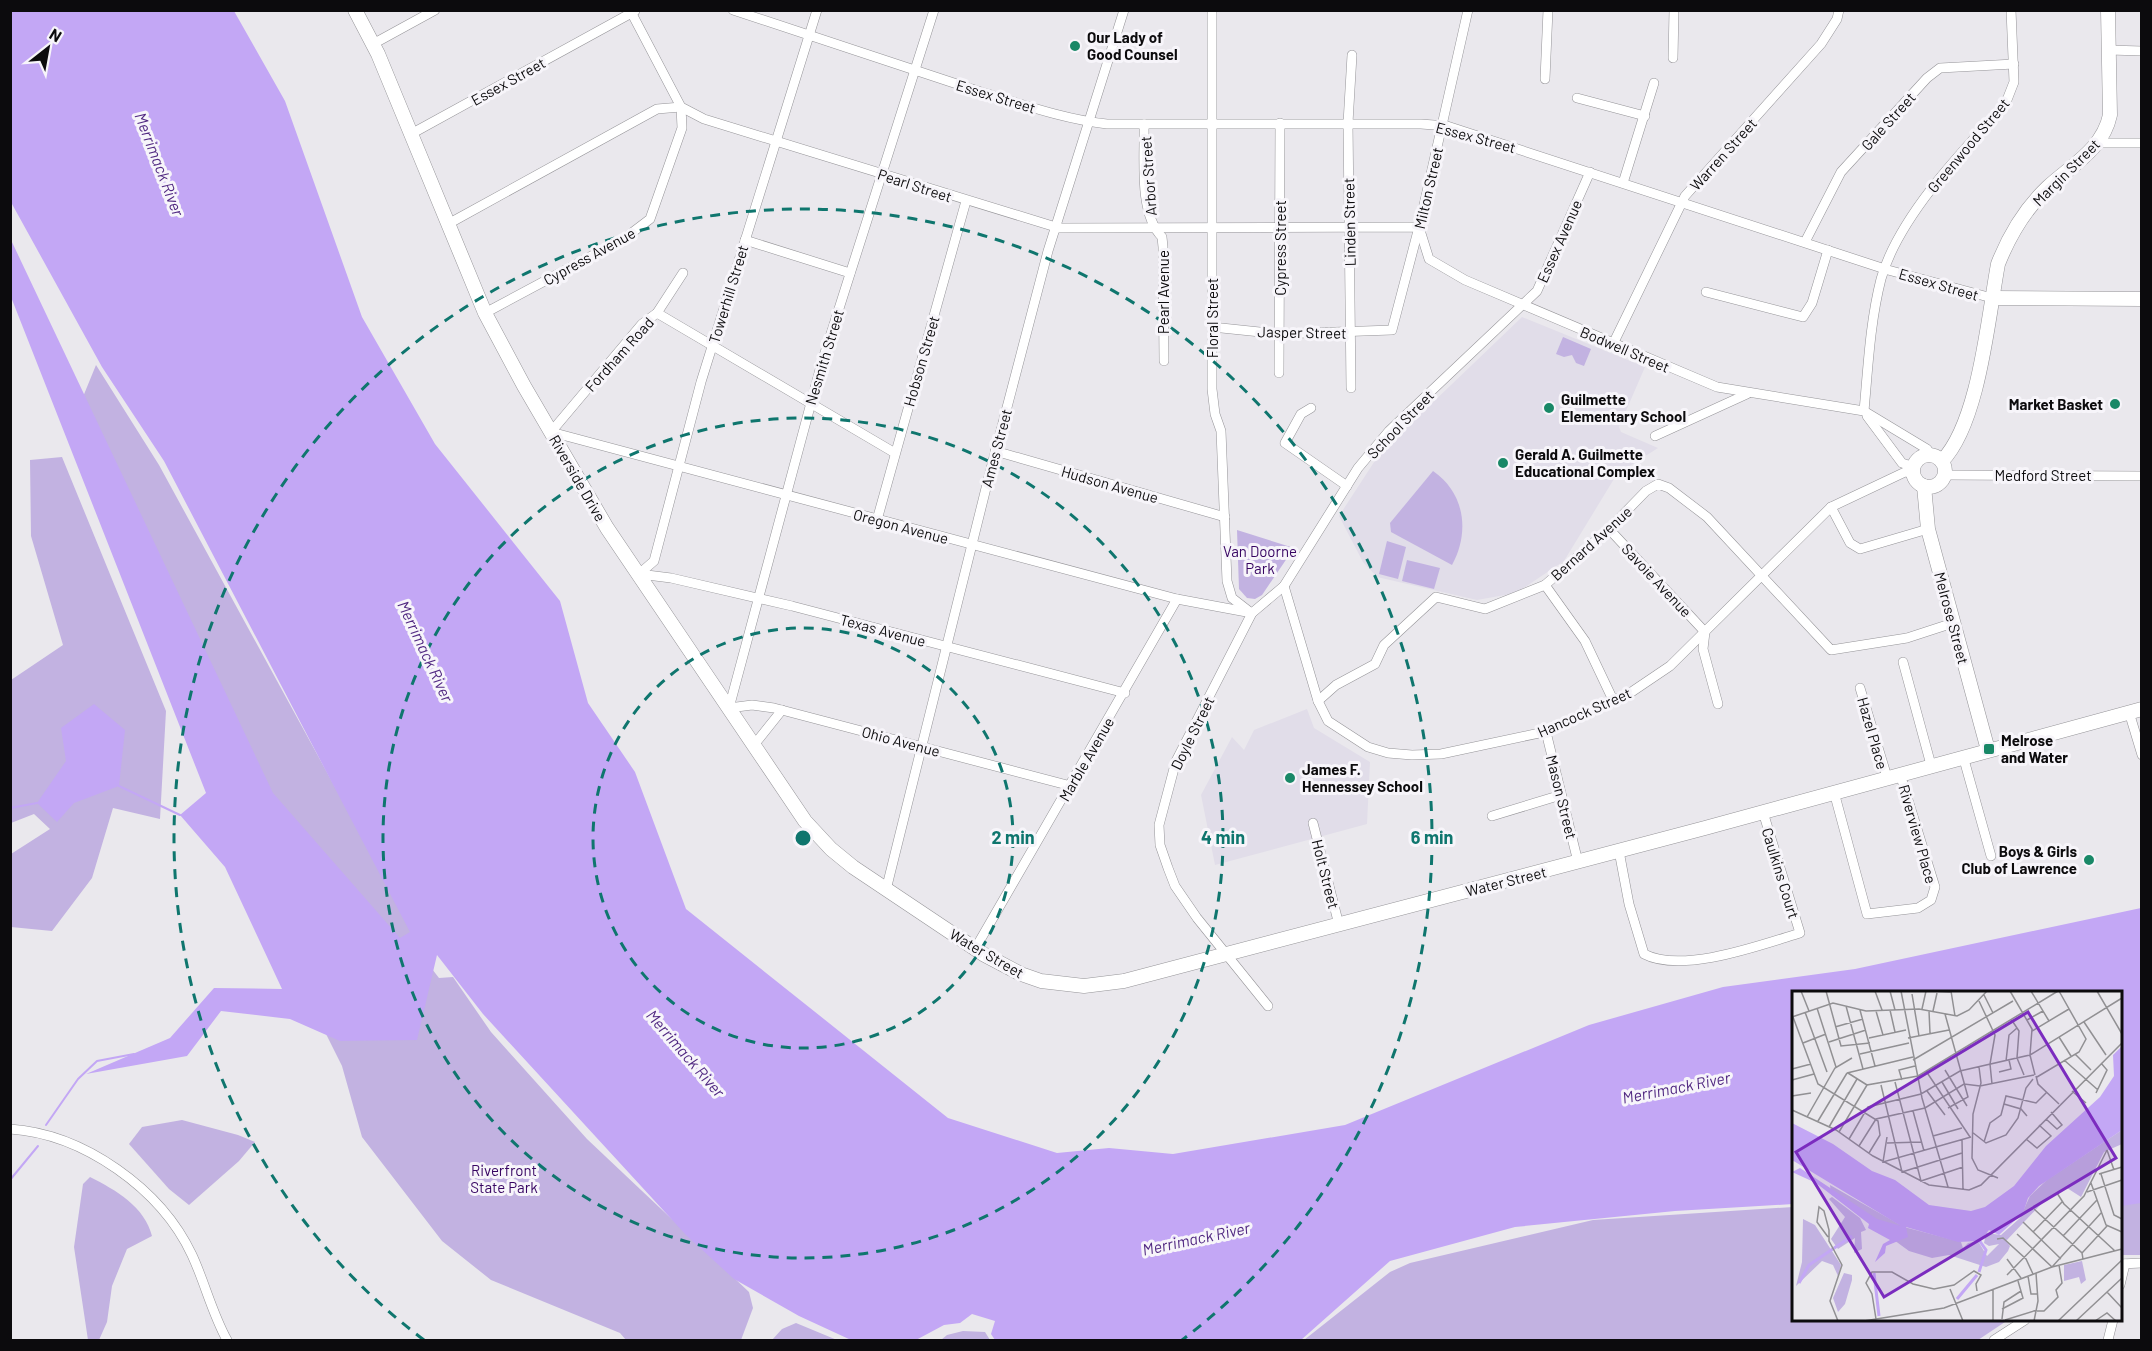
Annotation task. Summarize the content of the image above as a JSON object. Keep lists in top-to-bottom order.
{
  "streets": {
    "main road": [
      "Essex Street",
      "Margin Street",
      "Riverside Drive",
      "Melrose Street",
      "Water Street"
    ],
    "street": [
      "Gale Street",
      "Greenwood Street",
      "Warren Street",
      "Arbor Street",
      "Pearl Street",
      "Milton Street",
      "Linden Street",
      "Essex Avenue",
      "Cypress Street",
      "Cypress Avenue",
      "Pearl Avenue",
      "Towerhill Street",
      "Floral Street",
      "Jasper Street",
      "Bodwell Street",
      "Fordham Road",
      "Nesmith Street",
      "Hobson Street",
      "School Street",
      "Ames Street",
      "Medford Street",
      "Hudson Avenue",
      "Oregon Avenue",
      "Bernard Avenue",
      "Savoie Avenue",
      "Texas Avenue",
      "Hancock Street",
      "Doyle Street",
      "Hazel Place",
      "Ohio Avenue",
      "Marble Avenue",
      "Mason Street",
      "Riverview Place",
      "Caulkins Court",
      "Holt Street"
    ]
  },
  "crossings": [
    ["Essex Street", "Gale Street"],
    ["Essex Street", "Greenwood Street"],
    ["Essex Street", "Warren Street"],
    ["Essex Street", "Margin Street"],
    ["Essex Street", "Arbor Street"],
    ["Essex Street", "Milton Street"],
    ["Essex Street", "Linden Street"],
    ["Essex Street", "Essex Avenue"],
    ["Essex Street", "Cypress Street"],
    ["Essex Street", "Towerhill Street"],
    ["Essex Street", "Floral Street"],
    ["Essex Street", "Nesmith Street"],
    ["Essex Street", "Ames Street"],
    ["Essex Street", "Riverside Drive"],
    ["Gale Street", "Greenwood Street"],
    ["Greenwood Street", "Bodwell Street"],
    ["Warren Street", "Bodwell Street"],
    ["Margin Street", "Bodwell Street"],
    ["Margin Street", "Medford Street"],
    ["Margin Street", "Melrose Street"],
    ["Margin Street", "Hancock Street"],
    ["Arbor Street", "Pearl Street"],
    ["Arbor Street", "Pearl Avenue"],
    ["Pearl Street", "Milton Street"],
    ["Pearl Street", "Linden Street"],
    ["Pearl Street", "Cypress Street"],
    ["Pearl Street", "Cypress Avenue"],
    ["Pearl Street", "Pearl Avenue"],
    ["Pearl Street", "Towerhill Street"],
    ["Pearl Street", "Floral Street"],
    ["Pearl Street", "Bodwell Street"],
    ["Pearl Street", "Nesmith Street"],
    ["Pearl Street", "Hobson Street"],
    ["Pearl Street", "Ames Street"],
    ["Milton Street", "Jasper Street"],
    ["Milton Street", "Bodwell Street"],
    ["Linden Street", "Jasper Street"],
    ["Essex Avenue", "Bodwell Street"],
    ["Essex Avenue", "School Street"],
    ["Cypress Street", "Jasper Street"],
    ["Cypress Avenue", "Riverside Drive"],
    ["Towerhill Street", "Riverside Drive"],
    ["Towerhill Street", "Oregon Avenue"],
    ["Towerhill Street", "Texas Avenue"],
    ["Floral Street", "Jasper Street"],
    ["Floral Street", "School Street"],
    ["Floral Street", "Hudson Avenue"],
    ["Floral Street", "Oregon Avenue"],
    ["Floral Street", "Doyle Street"],
    ["Bodwell Street", "School Street"],
    ["Bodwell Street", "Medford Street"],
    ["Bodwell Street", "Melrose Street"],
    ["Bodwell Street", "Hancock Street"],
    ["Fordham Road", "Riverside Drive"],
    ["Fordham Road", "Oregon Avenue"],
    ["Nesmith Street", "Riverside Drive"],
    ["Nesmith Street", "Oregon Avenue"],
    ["Nesmith Street", "Texas Avenue"],
    ["Nesmith Street", "Ohio Avenue"],
    ["Hobson Street", "Oregon Avenue"],
    ["School Street", "Oregon Avenue"],
    ["School Street", "Hancock Street"],
    ["School Street", "Doyle Street"],
    ["Ames Street", "Riverside Drive"],
    ["Ames Street", "Hudson Avenue"],
    ["Ames Street", "Oregon Avenue"],
    ["Ames Street", "Texas Avenue"],
    ["Ames Street", "Ohio Avenue"],
    ["Ames Street", "Water Street"],
    ["Medford Street", "Melrose Street"],
    ["Medford Street", "Hancock Street"],
    ["Riverside Drive", "Oregon Avenue"],
    ["Riverside Drive", "Texas Avenue"],
    ["Riverside Drive", "Ohio Avenue"],
    ["Riverside Drive", "Water Street"],
    ["Oregon Avenue", "Doyle Street"],
    ["Oregon Avenue", "Marble Avenue"],
    ["Bernard Avenue", "Savoie Avenue"],
    ["Bernard Avenue", "Hancock Street"],
    ["Savoie Avenue", "Hancock Street"],
    ["Melrose Street", "Hancock Street"],
    ["Melrose Street", "Water Street"],
    ["Texas Avenue", "Marble Avenue"],
    ["Hancock Street", "Mason Street"],
    ["Doyle Street", "Water Street"],
    ["Hazel Place", "Riverview Place"],
    ["Hazel Place", "Water Street"],
    ["Ohio Avenue", "Marble Avenue"],
    ["Marble Avenue", "Water Street"],
    ["Mason Street", "Water Street"],
    ["Riverview Place", "Water Street"],
    ["Caulkins Court", "Water Street"],
    ["Holt Street", "Water Street"]
  ],
  "water": ["Merrimack River"],
  "parks": ["Van Doorne Park", "Riverfront State Park"],
  "places": {
    "other": [
      "Our Lady of Good Counsel",
      "Market Basket",
      "Guilmette Elementary School",
      "Gerald A. Guilmette Educational Complex",
      "James F. Hennessey School",
      "Boys & Girls Club of Lawrence"
    ],
    "transit": ["Melrose and Water"]
  },
  "north": "top right",
  "rings": ["2 min", "4 min", "6 min"]
}
